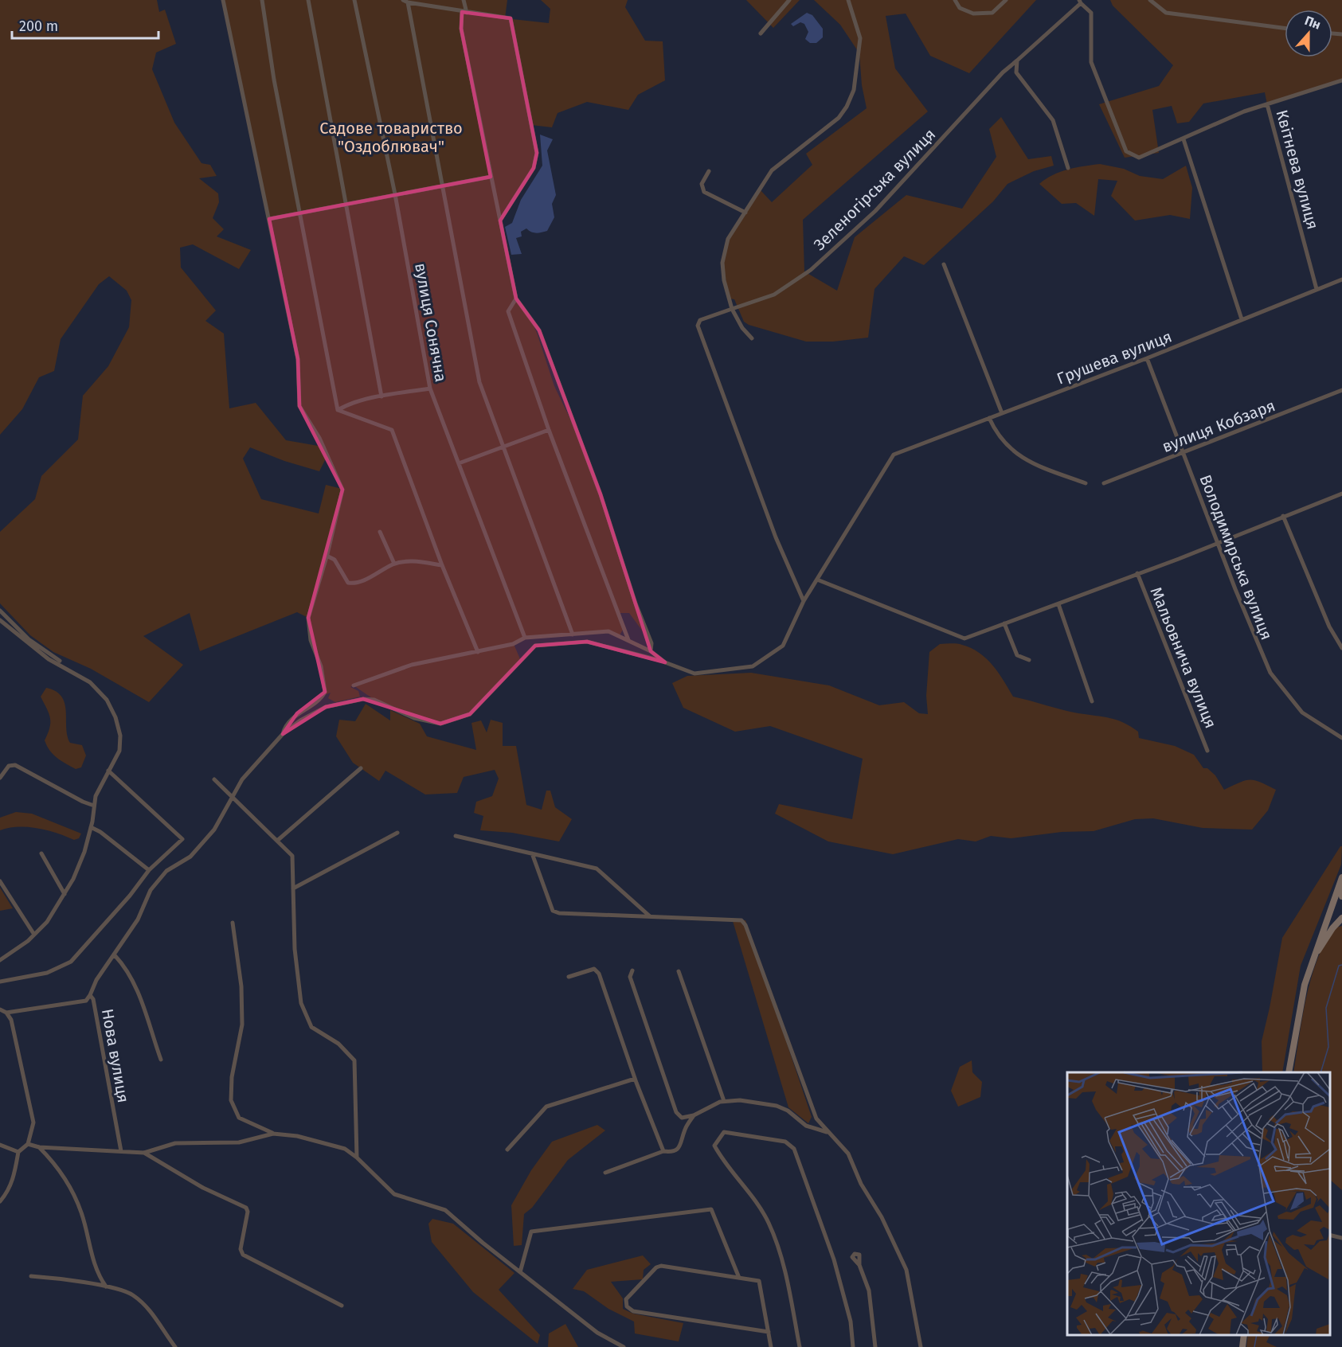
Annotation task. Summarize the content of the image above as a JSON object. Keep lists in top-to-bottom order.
{
  "streets": {
    "street": [
      "Квітнева вулиця",
      "Зеленогірська вулиця",
      "вулиця Сонячна",
      "Грушева вулиця",
      "вулиця Кобзаря",
      "Володимирська вулиця",
      "Мальовнича вулиця",
      "Нова вулиця"
    ]
  },
  "crossings": [
    ["Квітнева вулиця", "Грушева вулиця"],
    ["Грушева вулиця", "Володимирська вулиця"],
    ["вулиця Кобзаря", "Володимирська вулиця"]
  ],
  "parks": ["Садове товариство \"Оздоблювач\""],
  "scale_bar": "200 m",
  "north": "top"
}
